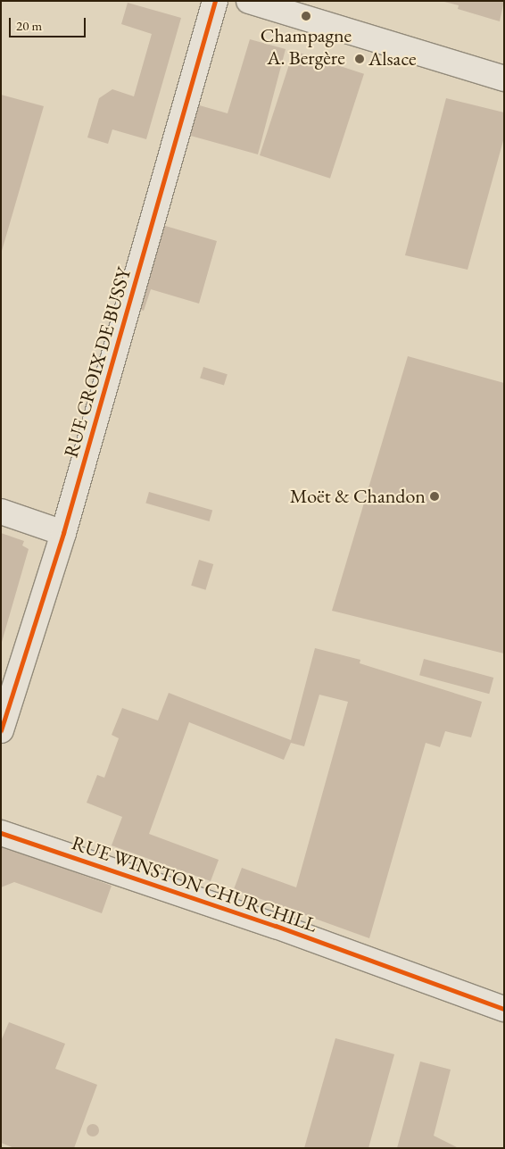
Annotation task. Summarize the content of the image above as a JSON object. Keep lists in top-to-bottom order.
{
  "streets": {
    "street": ["RUE CROIX DE BUSSY", "RUE WINSTON CHURCHILL"]
  },
  "places": ["Champagne A. Bergère", "Alsace", "Moёt & Chandon"],
  "scale_bar": "20 m"
}
